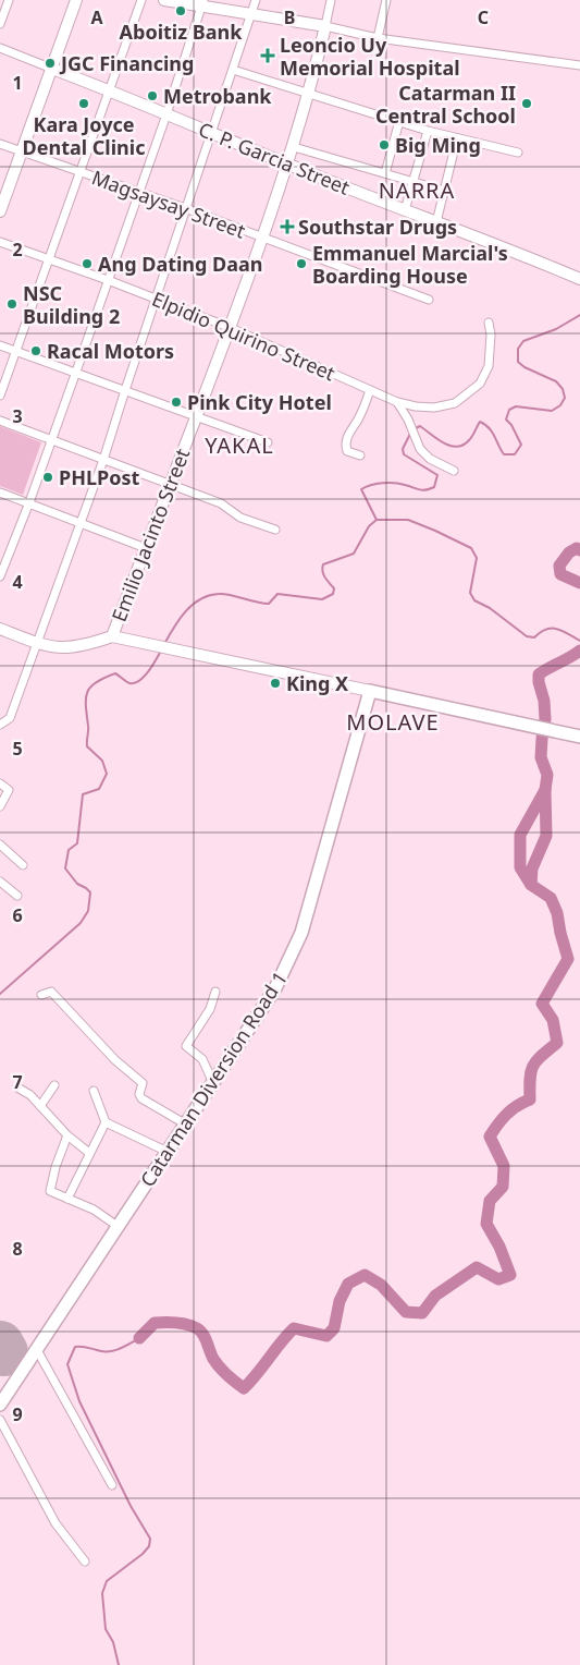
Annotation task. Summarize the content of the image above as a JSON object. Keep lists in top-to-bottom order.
{
  "streets": {
    "main road": ["C. P. Garcia Street", "Emilio Jacinto Street", "Catarman Diversion Road 1"],
    "street": ["Magsaysay Street", "Elpidio Quirino Street"]
  },
  "crossings": [
    ["C. P. Garcia Street", "Emilio Jacinto Street"],
    ["Magsaysay Street", "Emilio Jacinto Street"],
    ["Elpidio Quirino Street", "Emilio Jacinto Street"]
  ],
  "districts": ["NARRA", "YAKAL", "MOLAVE"],
  "places": {
    "other": [
      "Aboitiz Bank",
      "JGC Financing",
      "Metrobank",
      "Kara Joyce Dental Clinic",
      "Catarman II Central School",
      "Big Ming",
      "Ang Dating Daan",
      "Emmanuel Marcial's Boarding House",
      "NSC Building 2",
      "Racal Motors",
      "Pink City Hotel",
      "PHLPost",
      "King X"
    ],
    "health": ["Leoncio Uy Memorial Hospital", "Southstar Drugs"]
  },
  "grid": {
    "columns": ["A", "B", "C"],
    "rows": [
      "1",
      "2",
      "3",
      "4",
      "5",
      "6",
      "7",
      "8",
      "9"
    ]
  }
}
